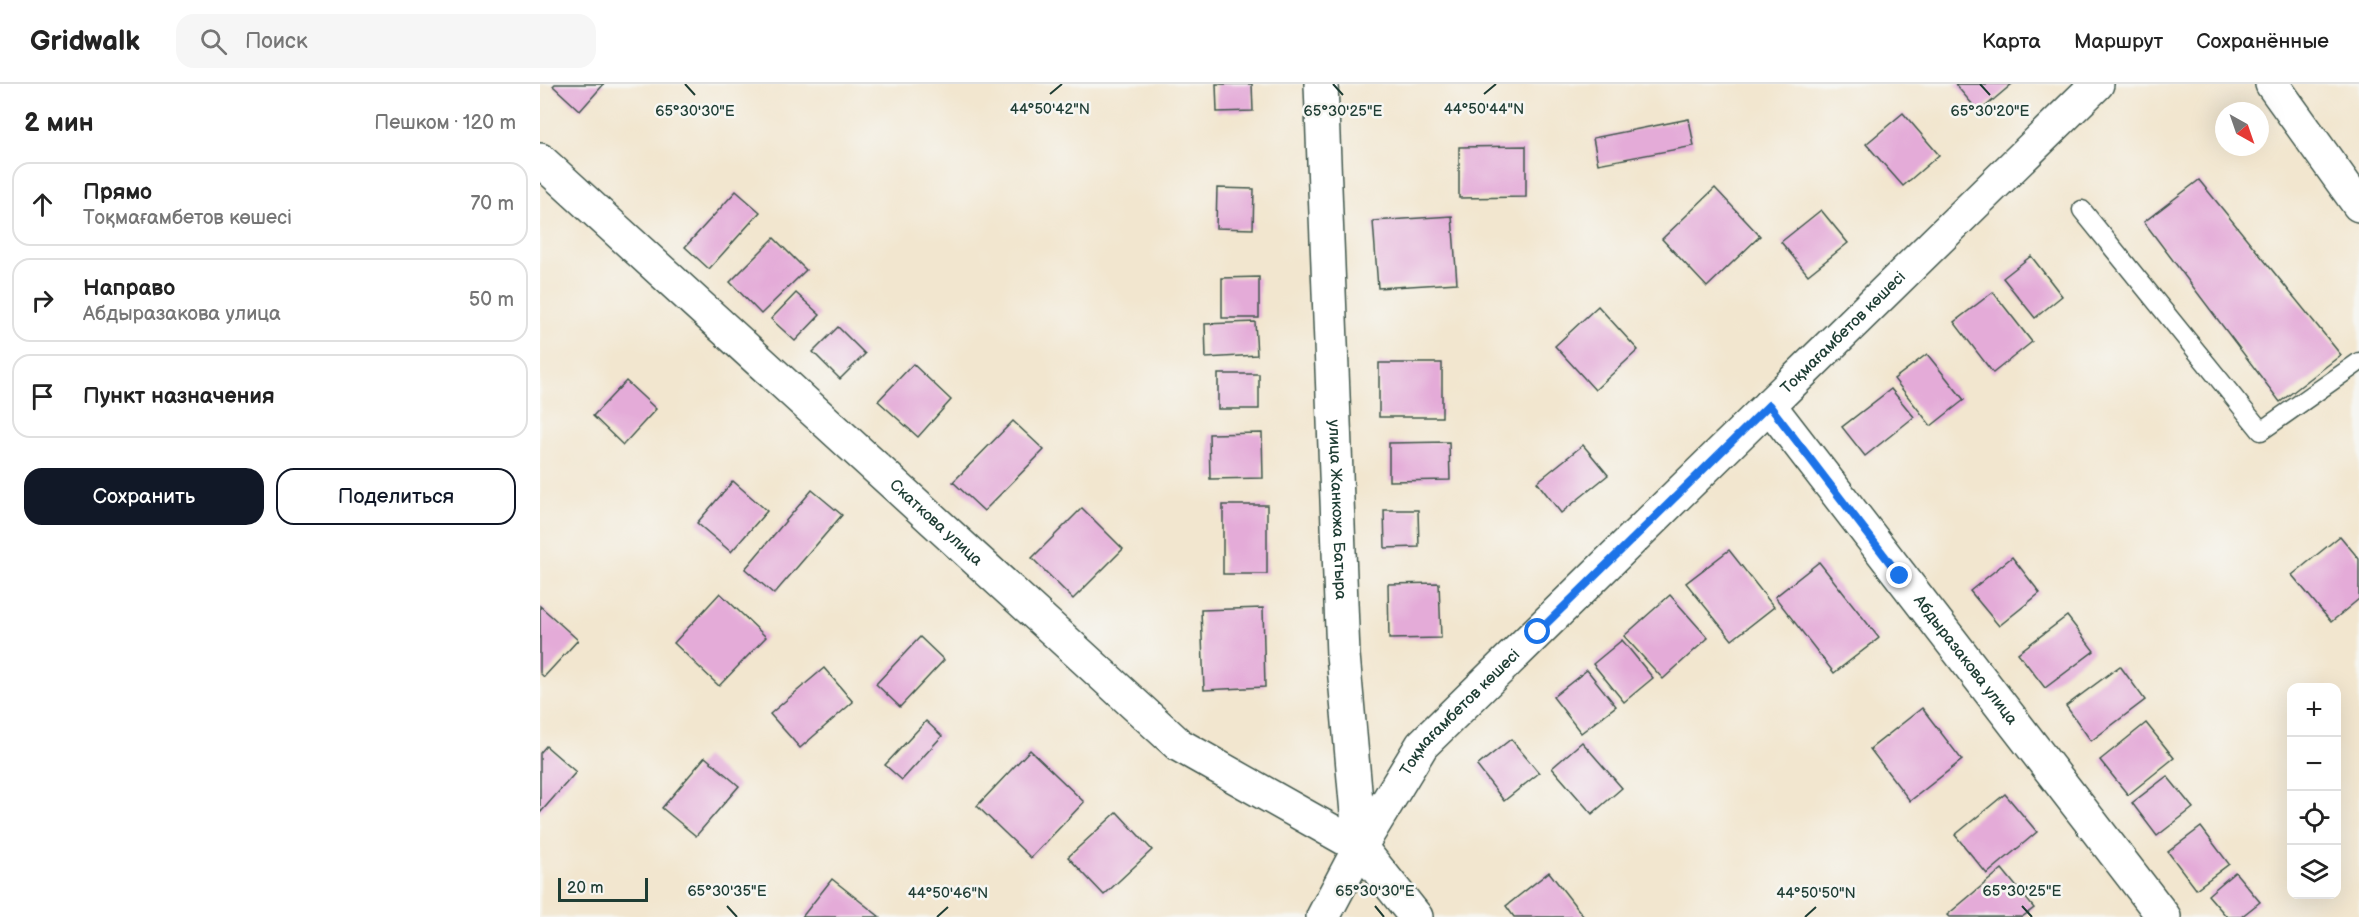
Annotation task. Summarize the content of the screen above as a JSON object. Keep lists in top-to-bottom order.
{
  "streets": {
    "street": [
      "Тоқмағамбетов көшесі",
      "улица Жанкожа Батыра",
      "Скаткова улица",
      "Абдыразакова улица"
    ]
  },
  "crossings": [
    ["Тоқмағамбетов көшесі", "улица Жанкожа Батыра"],
    ["Тоқмағамбетов көшесі", "Скаткова улица"],
    ["Тоқмағамбетов көшесі", "Абдыразакова улица"],
    ["улица Жанкожа Батыра", "Скаткова улица"]
  ],
  "scale_bar": "20 m",
  "north": "bottom right",
  "page": {
    "header": "Gridwalk",
    "search": "Поиск",
    "nav": ["Карта", "Маршрут", "Сохранённые"],
    "heading": ["2 мин", "Пешком · 120 m"],
    "list": [
      ["Прямо", "Тоқмағамбетов көшесі", "70 m"],
      ["Направо", "Абдыразакова улица", "50 m"],
      "Пункт назначения"
    ],
    "buttons": ["Сохранить", "Поделиться"],
    "map_buttons": ["+", "−"],
    "scale": "20 m"
  },
  "coordinates": [
    "44°50'42\"N",
    "44°50'44\"N",
    "65°30'30\"E",
    "65°30'25\"E",
    "65°30'20\"E",
    "65°30'35\"E",
    "44°50'46\"N",
    "44°50'50\"N"
  ]
}
